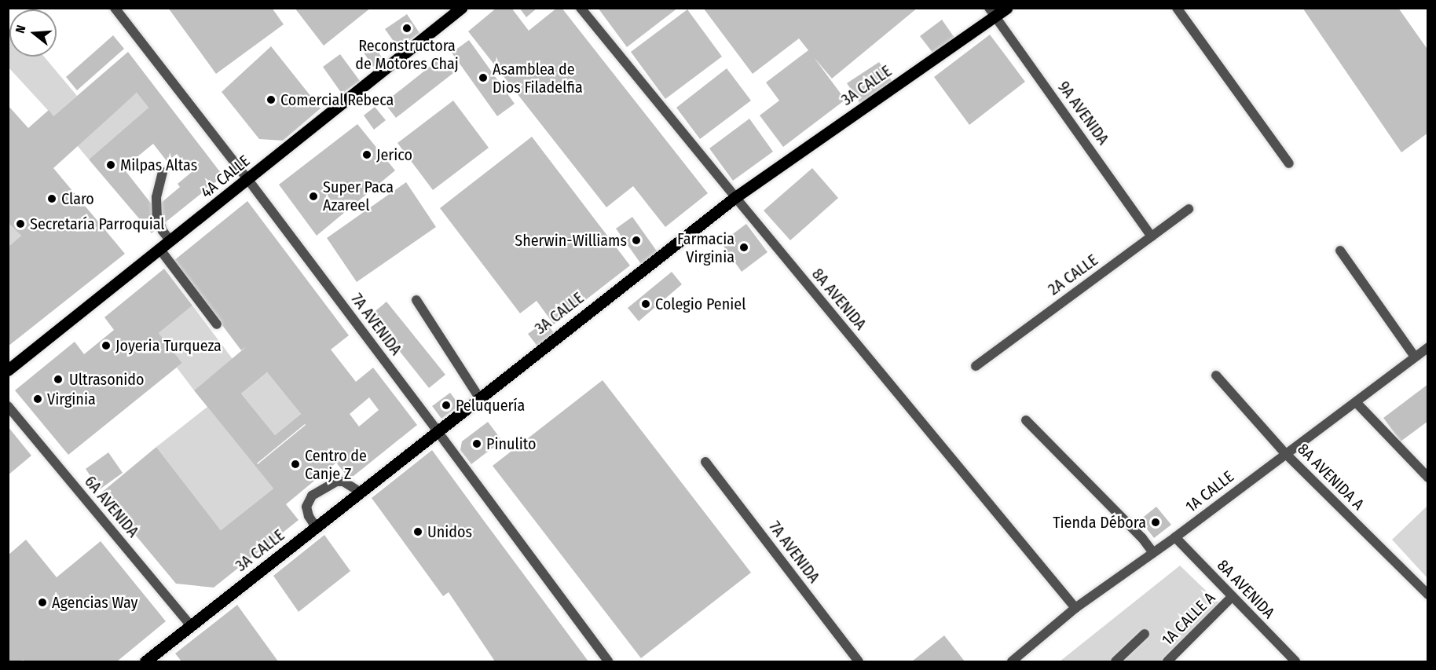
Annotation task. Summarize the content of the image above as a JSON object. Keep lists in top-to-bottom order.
{
  "streets": {
    "main road": ["3A CALLE", "4A CALLE"],
    "street": [
      "9A AVENIDA",
      "2A CALLE",
      "8A AVENIDA",
      "7A AVENIDA",
      "8A AVENIDA A",
      "1A CALLE",
      "6A AVENIDA",
      "1A CALLE A"
    ]
  },
  "crossings": [
    ["3A CALLE", "9A AVENIDA"],
    ["3A CALLE", "8A AVENIDA"],
    ["3A CALLE", "7A AVENIDA"],
    ["3A CALLE", "6A AVENIDA"],
    ["9A AVENIDA", "2A CALLE"],
    ["4A CALLE", "7A AVENIDA"],
    ["8A AVENIDA", "1A CALLE"],
    ["8A AVENIDA", "1A CALLE A"],
    ["8A AVENIDA A", "1A CALLE"]
  ],
  "places": [
    "Reconstructora de Motores Chaj",
    "Asamblea de Dios Filadelfia",
    "Comercial Rebeca",
    "Jerico",
    "Milpas Altas",
    "Super Paca Azareel",
    "Claro",
    "Secretaría Parroquial",
    "Sherwin-Williams",
    "Farmacia Virginia",
    "Colegio Peniel",
    "Joyeria Turqueza",
    "Ultrasonido",
    "Virginia",
    "Peluquería",
    "Pinulito",
    "Centro de Canje Z",
    "Tienda Débora",
    "Unidos",
    "Agencias Way"
  ],
  "north": "left"
}
